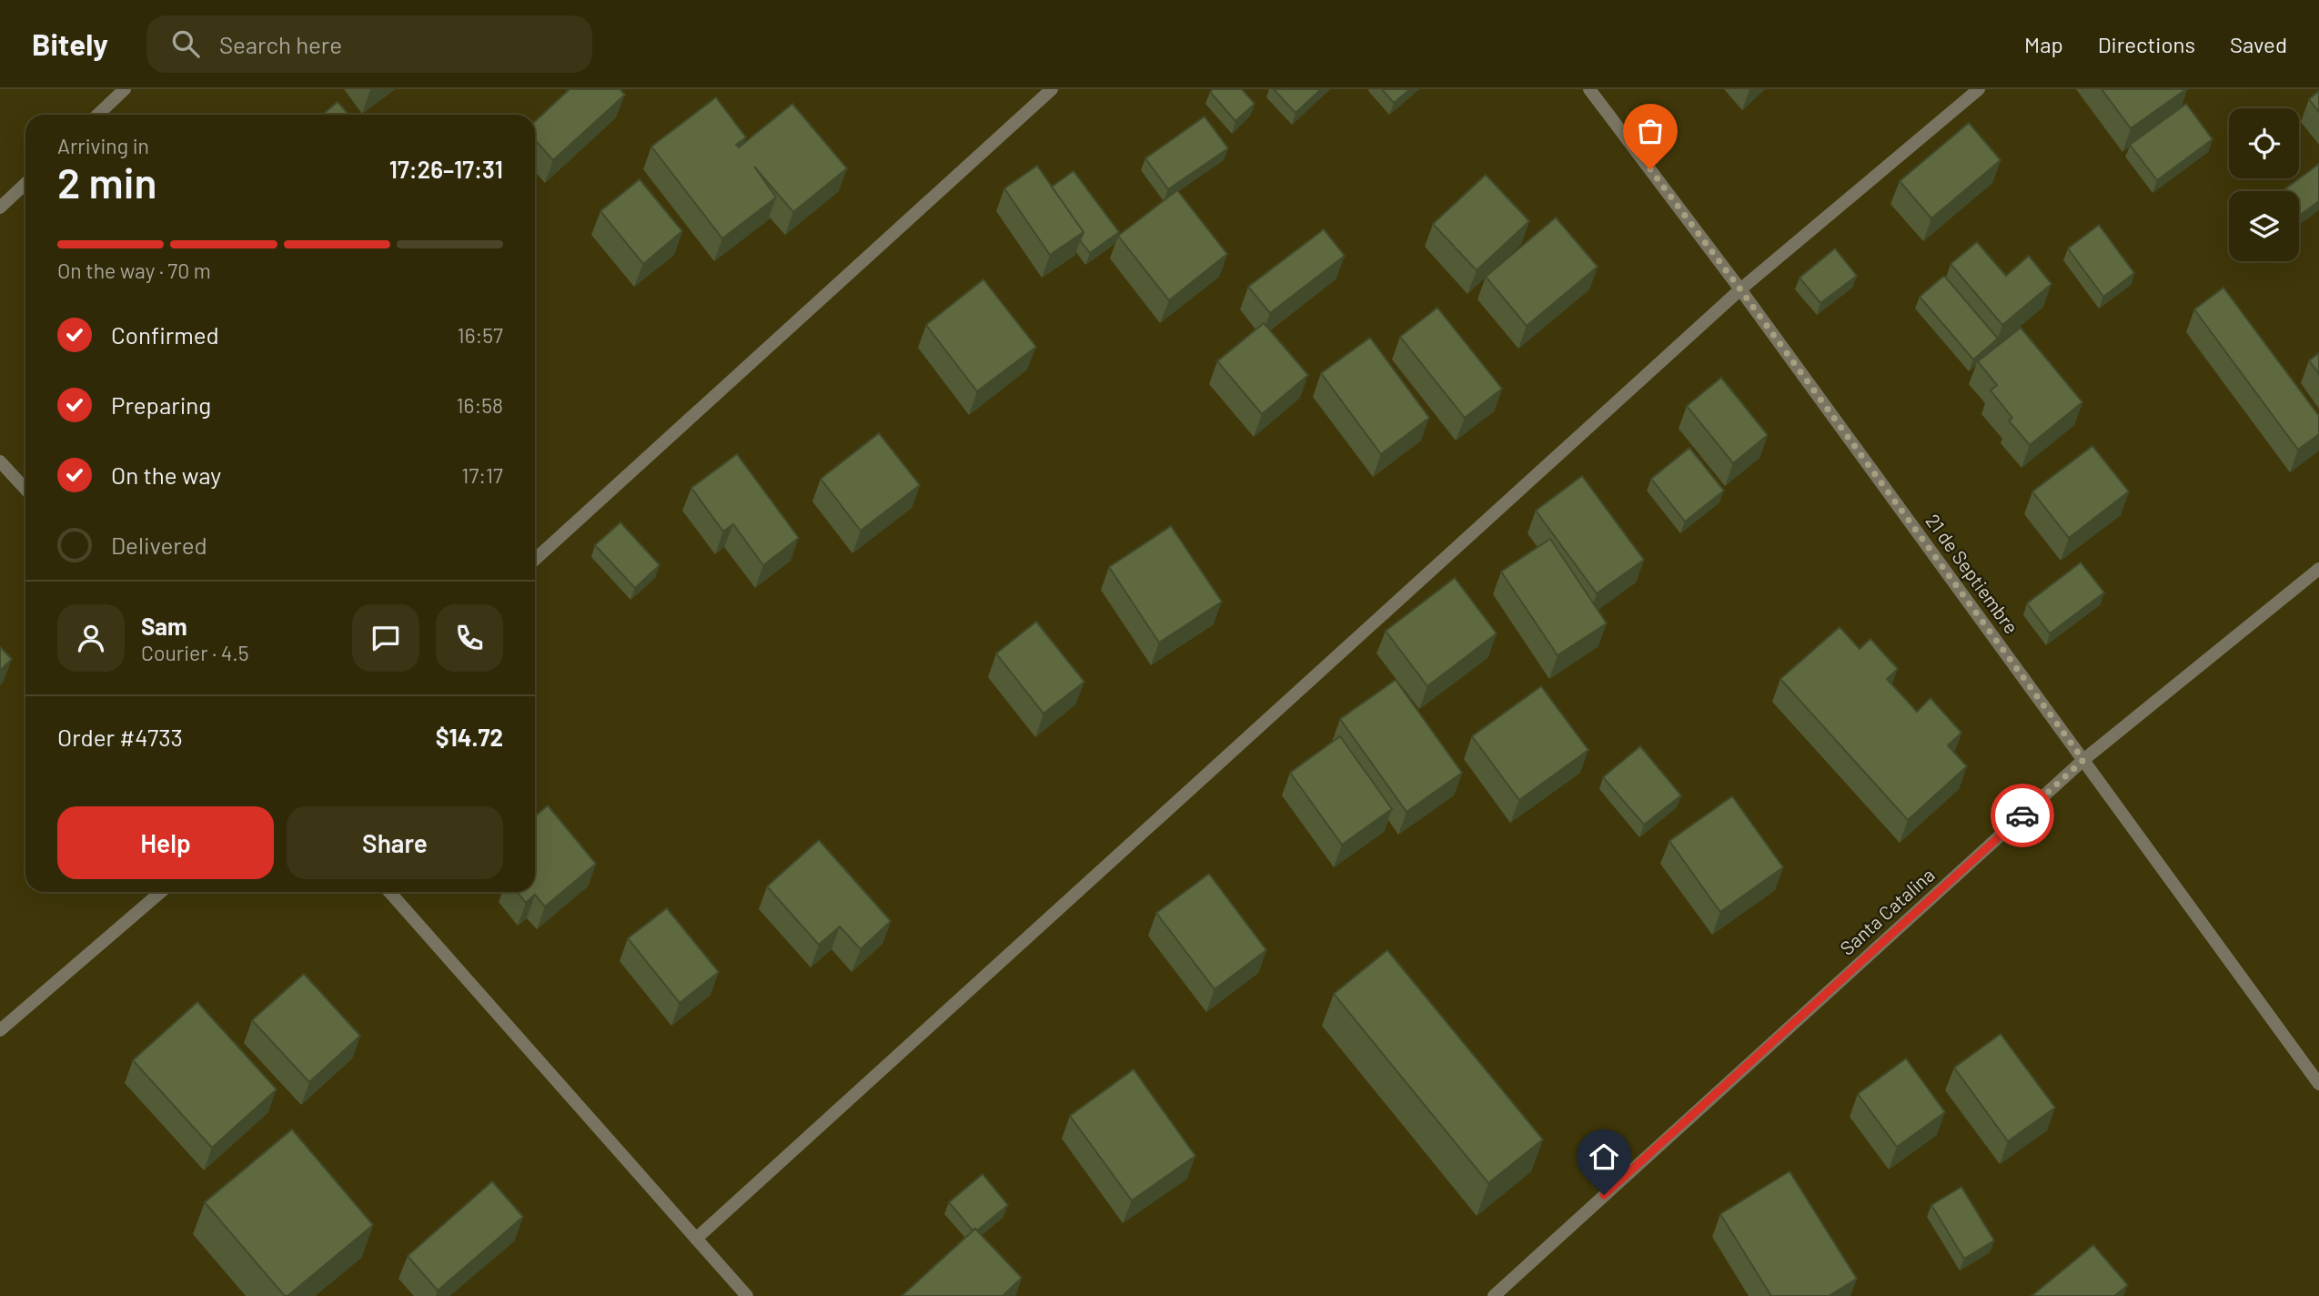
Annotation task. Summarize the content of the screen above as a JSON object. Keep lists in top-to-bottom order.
{
  "streets": {
    "street": ["21 de Septiembre", "Santa Catalina"]
  },
  "crossings": [
    ["21 de Septiembre", "Santa Catalina"]
  ],
  "page": {
    "header": "Bitely",
    "search": "Search here",
    "nav": ["Map", "Directions", "Saved"],
    "heading": ["2 min", "Arriving in", "17:26–17:31"],
    "panel": [
      "Sam",
      "Courier · 4.5",
      "Order #4733",
      "$14.72"
    ],
    "bar": "On the way · 70 m",
    "list": [
      ["Confirmed", "16:57"],
      ["Preparing", "16:58"],
      ["On the way", "17:17"],
      "Delivered"
    ],
    "buttons": ["Help", "Share"]
  }
}
